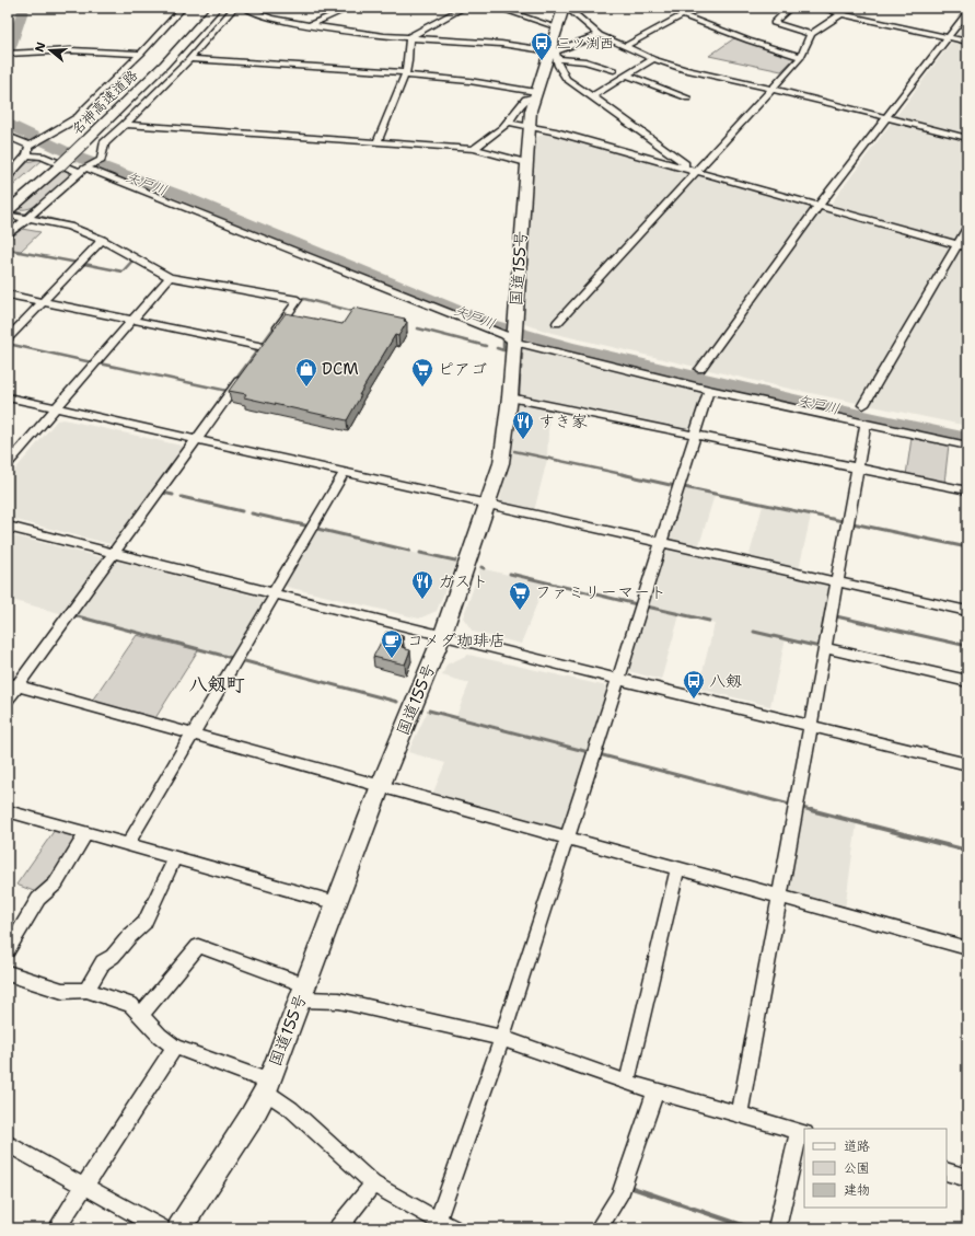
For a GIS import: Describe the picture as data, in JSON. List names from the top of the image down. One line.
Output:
{"streets":{"highway":["名神高速道路","国道155号"]},"districts":["八剱町"],"water":["矢戸川"],"places":{"bus stop":["三ツ渕西","八剱"],"shop":["DCM"],"supermarket":["ピアゴ","ファミリーマート"],"restaurant":["すき家","ガスト"],"cafe":["コメダ珈琲店"]},"legend":["道路","公園","建物"],"north":"left"}
